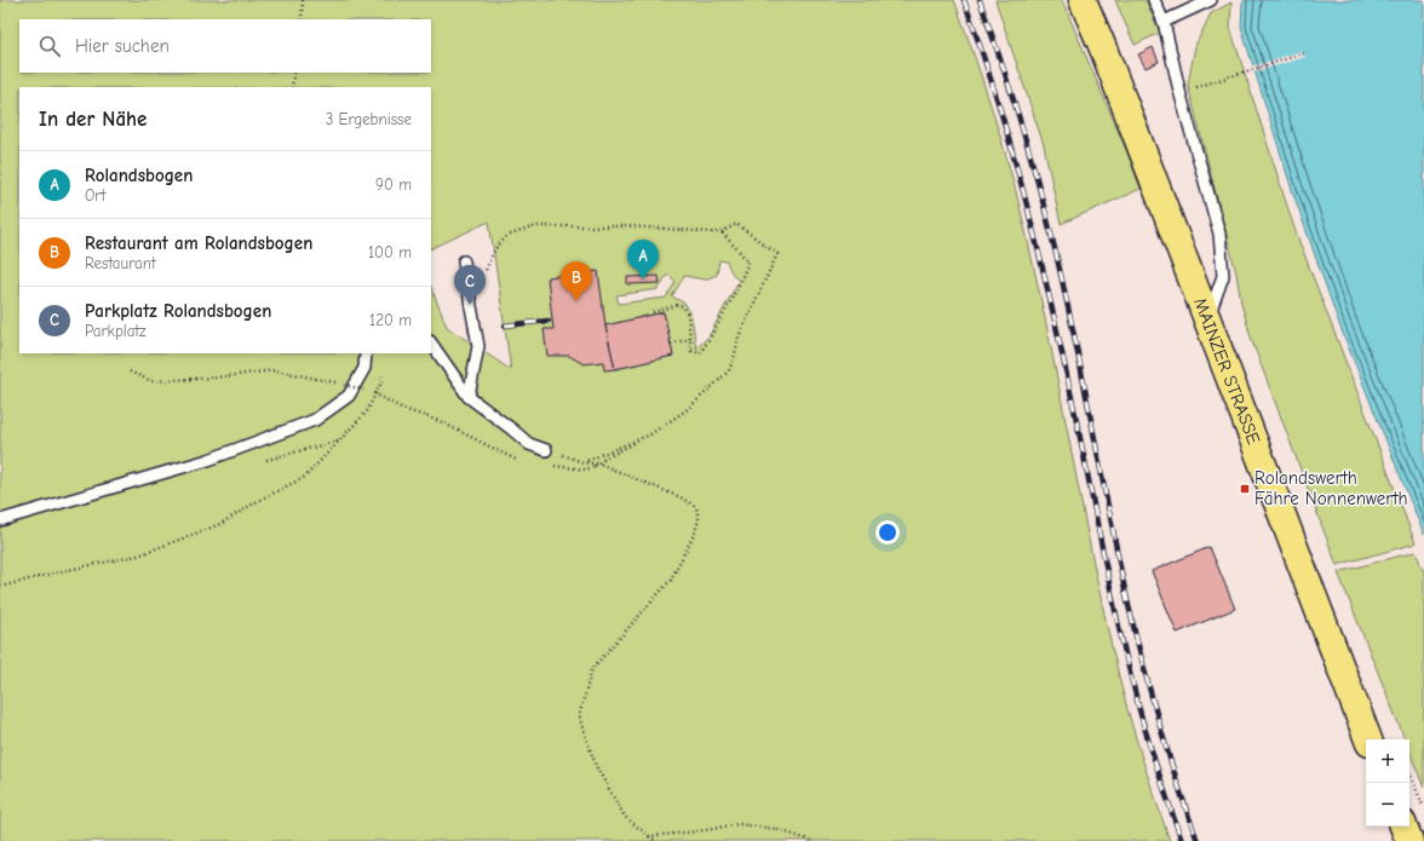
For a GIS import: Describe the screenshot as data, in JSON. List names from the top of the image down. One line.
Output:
{"streets":{"main road":["MAINZER STRASSE"]},"places":{"transit":["Rolandswerth Fähre Nonnenwerth"]},"page":{"search":"Hier suchen","heading":["In der Nähe","3 Ergebnisse"],"list":[{"mark":"A","name":"Rolandsbogen","note":"Ort","value":"90 m"},{"mark":"B","name":"Restaurant am Rolandsbogen","note":"Restaurant","value":"100 m"},{"mark":"C","name":"Parkplatz Rolandsbogen","note":"Parkplatz","value":"120 m"}],"pins":["A","B","C"],"map_buttons":["+","−"]}}
